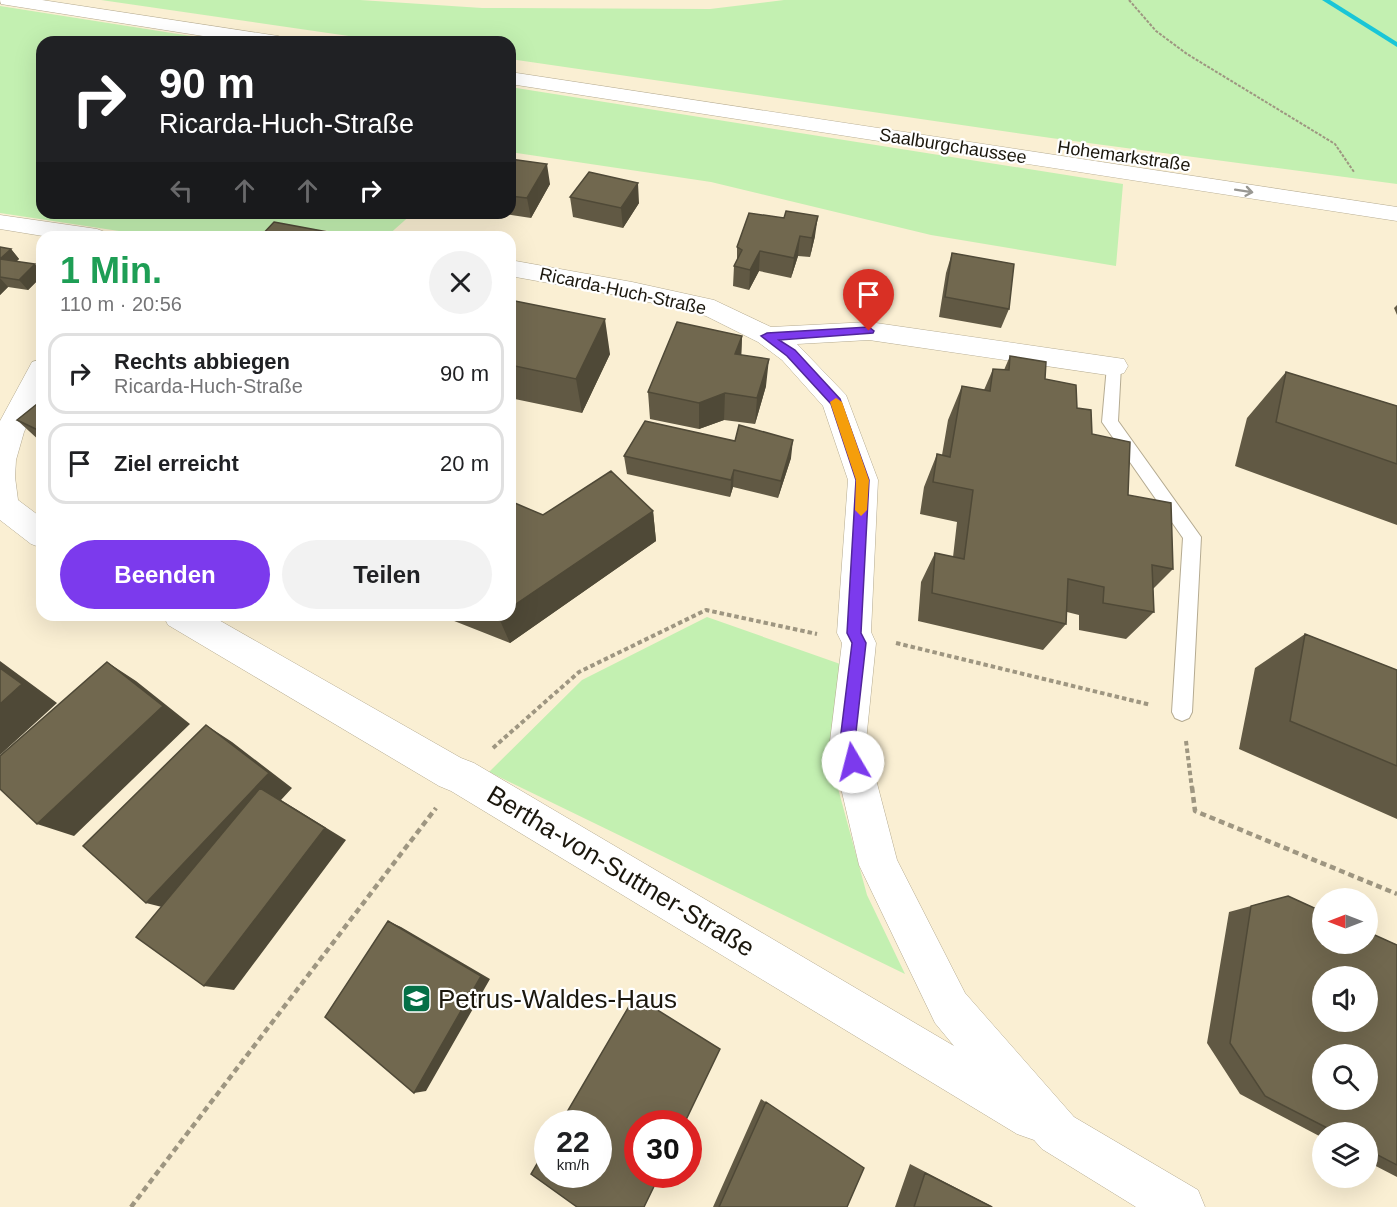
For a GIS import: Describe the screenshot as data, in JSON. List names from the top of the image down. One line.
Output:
{"streets":{"street":["Saalburgchaussee","Hohemarkstraße","Ricarda-Huch-Straße","Bertha-von-Suttner-Straße"]},"crossings":[["Saalburgchaussee","Hohemarkstraße"],["Ricarda-Huch-Straße","Bertha-von-Suttner-Straße"]],"one_way":["Saalburgchaussee"],"places":{"school or university":["Petrus-Waldes-Haus"]},"north":"left","page":{"turn":["90 m","Ricarda-Huch-Straße"],"heading":["1 Min.","110 m · 20:56"],"list":[{"name":"Rechts abbiegen","note":"Ricarda-Huch-Straße","value":"90 m"},{"name":"Ziel erreicht","value":"20 m"}],"buttons":["Beenden","Teilen"],"speed":"22 km/h","limit":"30"}}
